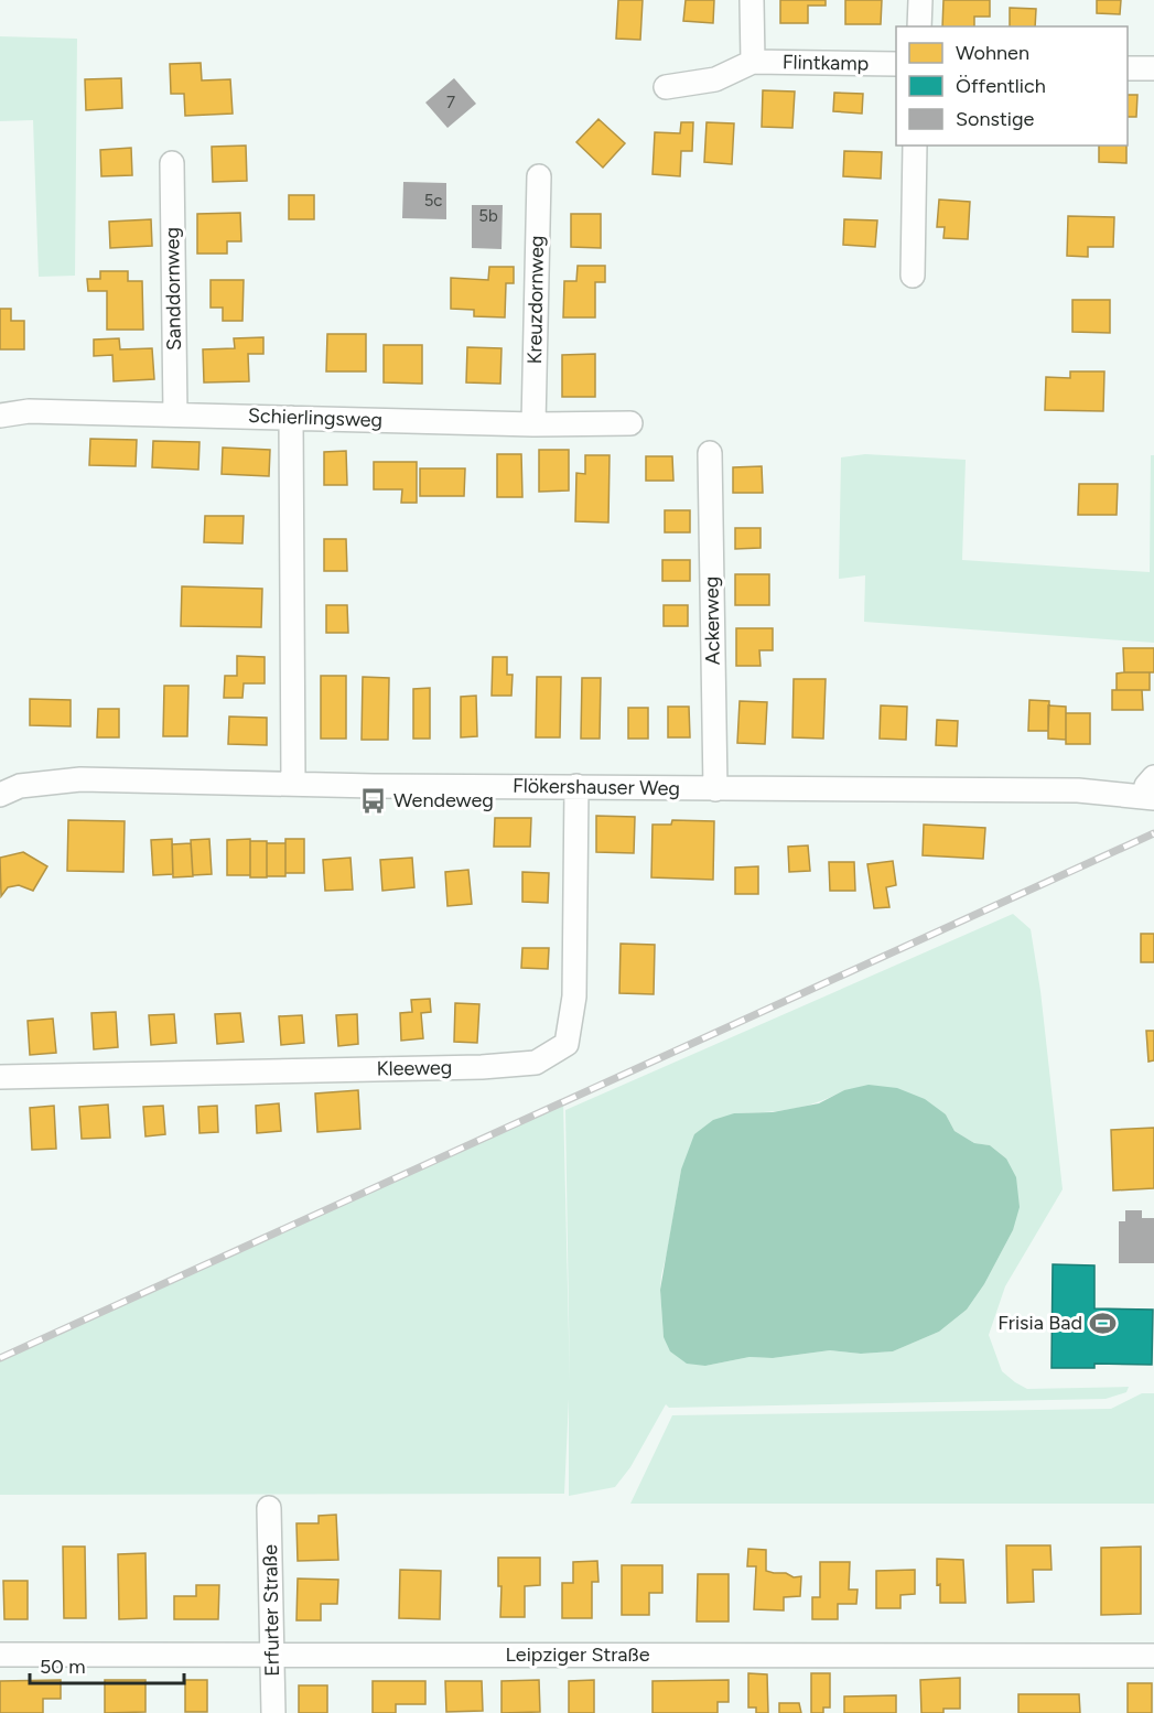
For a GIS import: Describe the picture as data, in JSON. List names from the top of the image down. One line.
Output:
{"streets":{"street":["Flintkamp","Sanddornweg","Kreuzdornweg","Schierlingsweg","Ackerweg","Flökershauser Weg","Kleeweg","Erfurter Straße","Leipziger Straße"]},"crossings":[["Sanddornweg","Schierlingsweg"],["Kreuzdornweg","Schierlingsweg"],["Ackerweg","Flökershauser Weg"],["Flökershauser Weg","Kleeweg"],["Erfurter Straße","Leipziger Straße"]],"places":{"bus stop":["Wendeweg"],"sports":["Frisia Bad"]},"house_numbers":["7","5c","5b"],"legend":["Wohnen","Öffentlich","Sonstige"],"scale_bar":"50 m"}
